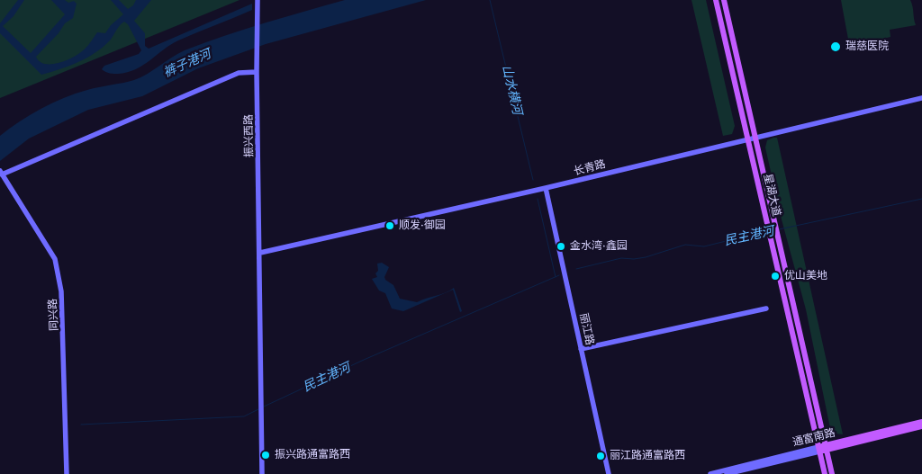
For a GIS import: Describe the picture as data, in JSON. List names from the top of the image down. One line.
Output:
{"streets":{"main road":["星湖大道","通富南路"],"street":["振兴西路","长青路","同兴路","丽江路"]},"crossings":[["振兴西路","长青路"],["长青路","星湖大道"],["长青路","丽江路"],["星湖大道","通富南路"]],"water":["裤子港河","山水横河","民主港河"],"places":["瑞慈医院","顺发·御园","金水湾·鑫园","优山美地","振兴路通富路西","丽江路通富路西"]}
